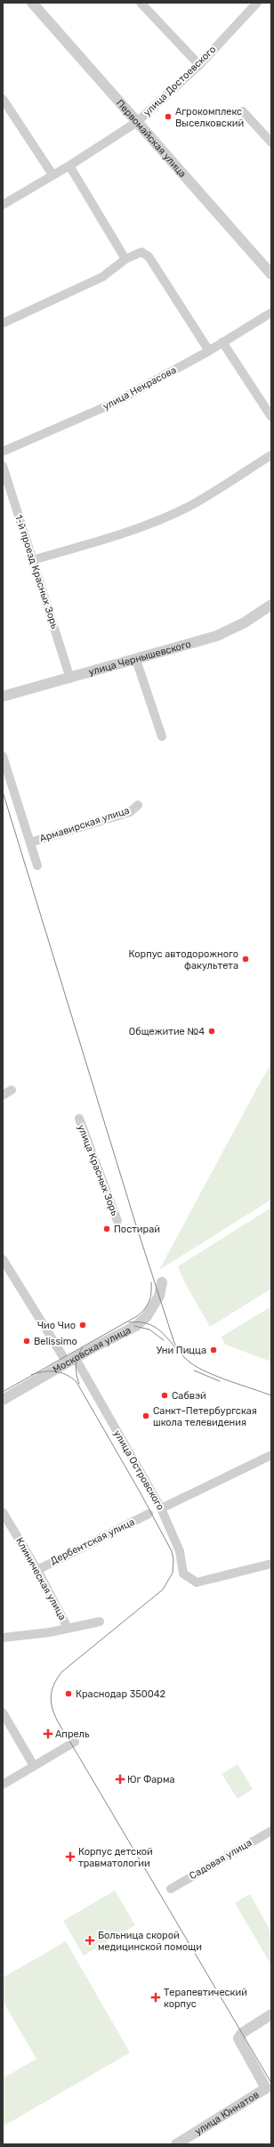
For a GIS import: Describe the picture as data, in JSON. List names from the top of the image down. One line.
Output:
{"streets":{"street":["улица Достоевского","Первомайская улица","улица Некрасова","1-й проезд Красных Зорь","улица Чернышевского","Армавирская улица","улица Красных Зорь","Московская улица","улица Островского","Дербентская улица","Клиническая улица","Садовая улица","улица Юннатов"]},"crossings":[["улица Достоевского","Первомайская улица"],["1-й проезд Красных Зорь","улица Чернышевского"],["Московская улица","улица Островского"],["Дербентская улица","Клиническая улица"]],"places":{"other":["Агрокомплекс Выселковский","Корпус автодорожного факультета","Общежитие №4","Постирай","Чио Чио","Belissimo","Уни Пицца","Сабвэй","Санкт-Петербургская школа телевидения","Краснодар 350042"],"health":["Апрель","Юг Фарма","Корпус детской травматологии","Больница скорой медицинской помощи","Терапевтический корпус"]}}
